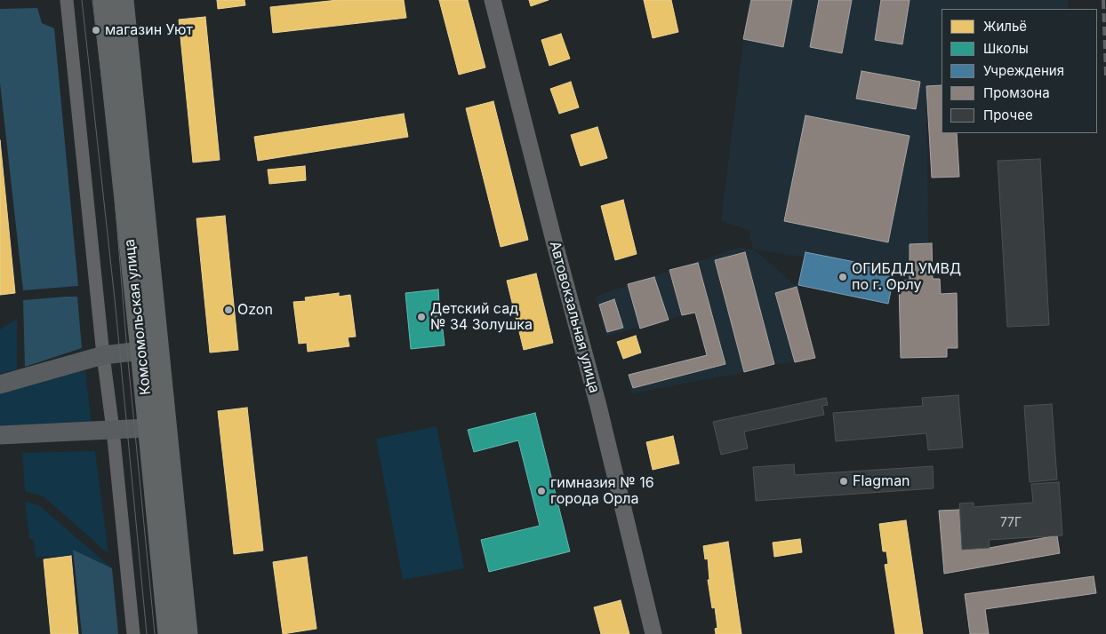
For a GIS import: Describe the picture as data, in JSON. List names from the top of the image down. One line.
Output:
{"streets":{"main road":["Комсомольская улица"],"street":["Автовокзальная улица"]},"places":["магазин Уют","ОГИБДД УМВД по г. Орлу","Ozon","Детский сад № 34 Золушка","Flagman","гимназия № 16 города Орла"],"house_numbers":["77Г"],"legend":["Жильё","Школы","Учреждения","Промзона","Прочее"]}
